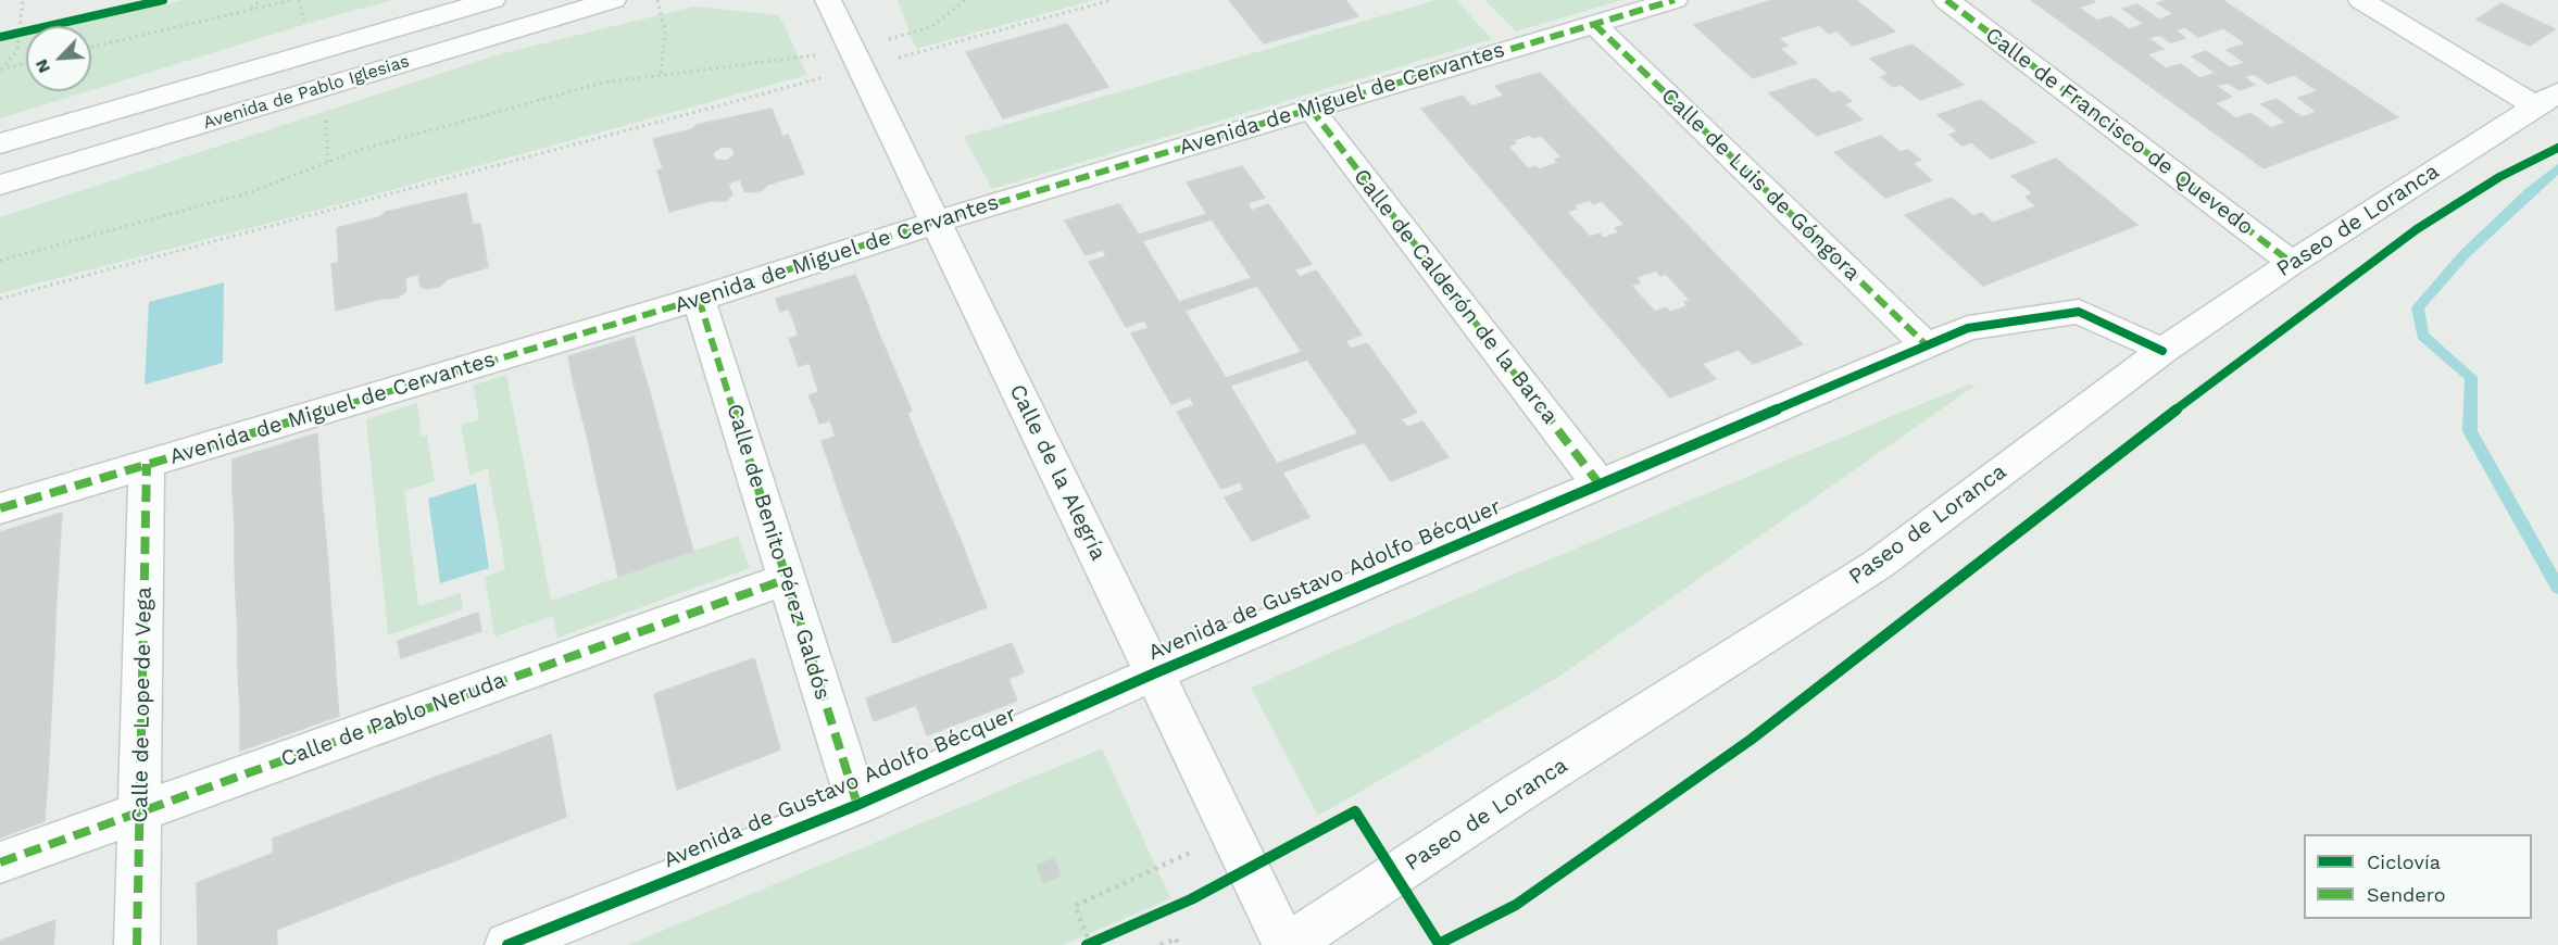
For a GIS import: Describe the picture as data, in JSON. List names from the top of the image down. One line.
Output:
{"streets":{"street":["Avenida de Pablo Iglesias","Avenida de Miguel de Cervantes","Calle de Francisco de Quevedo","Calle de Luis de Góngora","Paseo de Loranca","Calle de Calderón de la Barca","Calle de la Alegría","Calle de Benito Pérez Galdós","Avenida de Gustavo Adolfo Bécquer","Calle de Lope de Vega","Calle de Pablo Neruda"]},"crossings":[["Avenida de Miguel de Cervantes","Calle de Luis de Góngora"],["Avenida de Miguel de Cervantes","Calle de Calderón de la Barca"],["Avenida de Miguel de Cervantes","Calle de la Alegría"],["Avenida de Miguel de Cervantes","Calle de Benito Pérez Galdós"],["Avenida de Miguel de Cervantes","Calle de Lope de Vega"],["Calle de Francisco de Quevedo","Paseo de Loranca"],["Calle de Luis de Góngora","Avenida de Gustavo Adolfo Bécquer"],["Paseo de Loranca","Calle de la Alegría"],["Paseo de Loranca","Avenida de Gustavo Adolfo Bécquer"],["Calle de Calderón de la Barca","Avenida de Gustavo Adolfo Bécquer"],["Calle de la Alegría","Avenida de Gustavo Adolfo Bécquer"],["Calle de Benito Pérez Galdós","Avenida de Gustavo Adolfo Bécquer"],["Calle de Benito Pérez Galdós","Calle de Pablo Neruda"],["Calle de Lope de Vega","Calle de Pablo Neruda"]],"legend":["Ciclovía","Sendero"],"north":"bottom left"}
